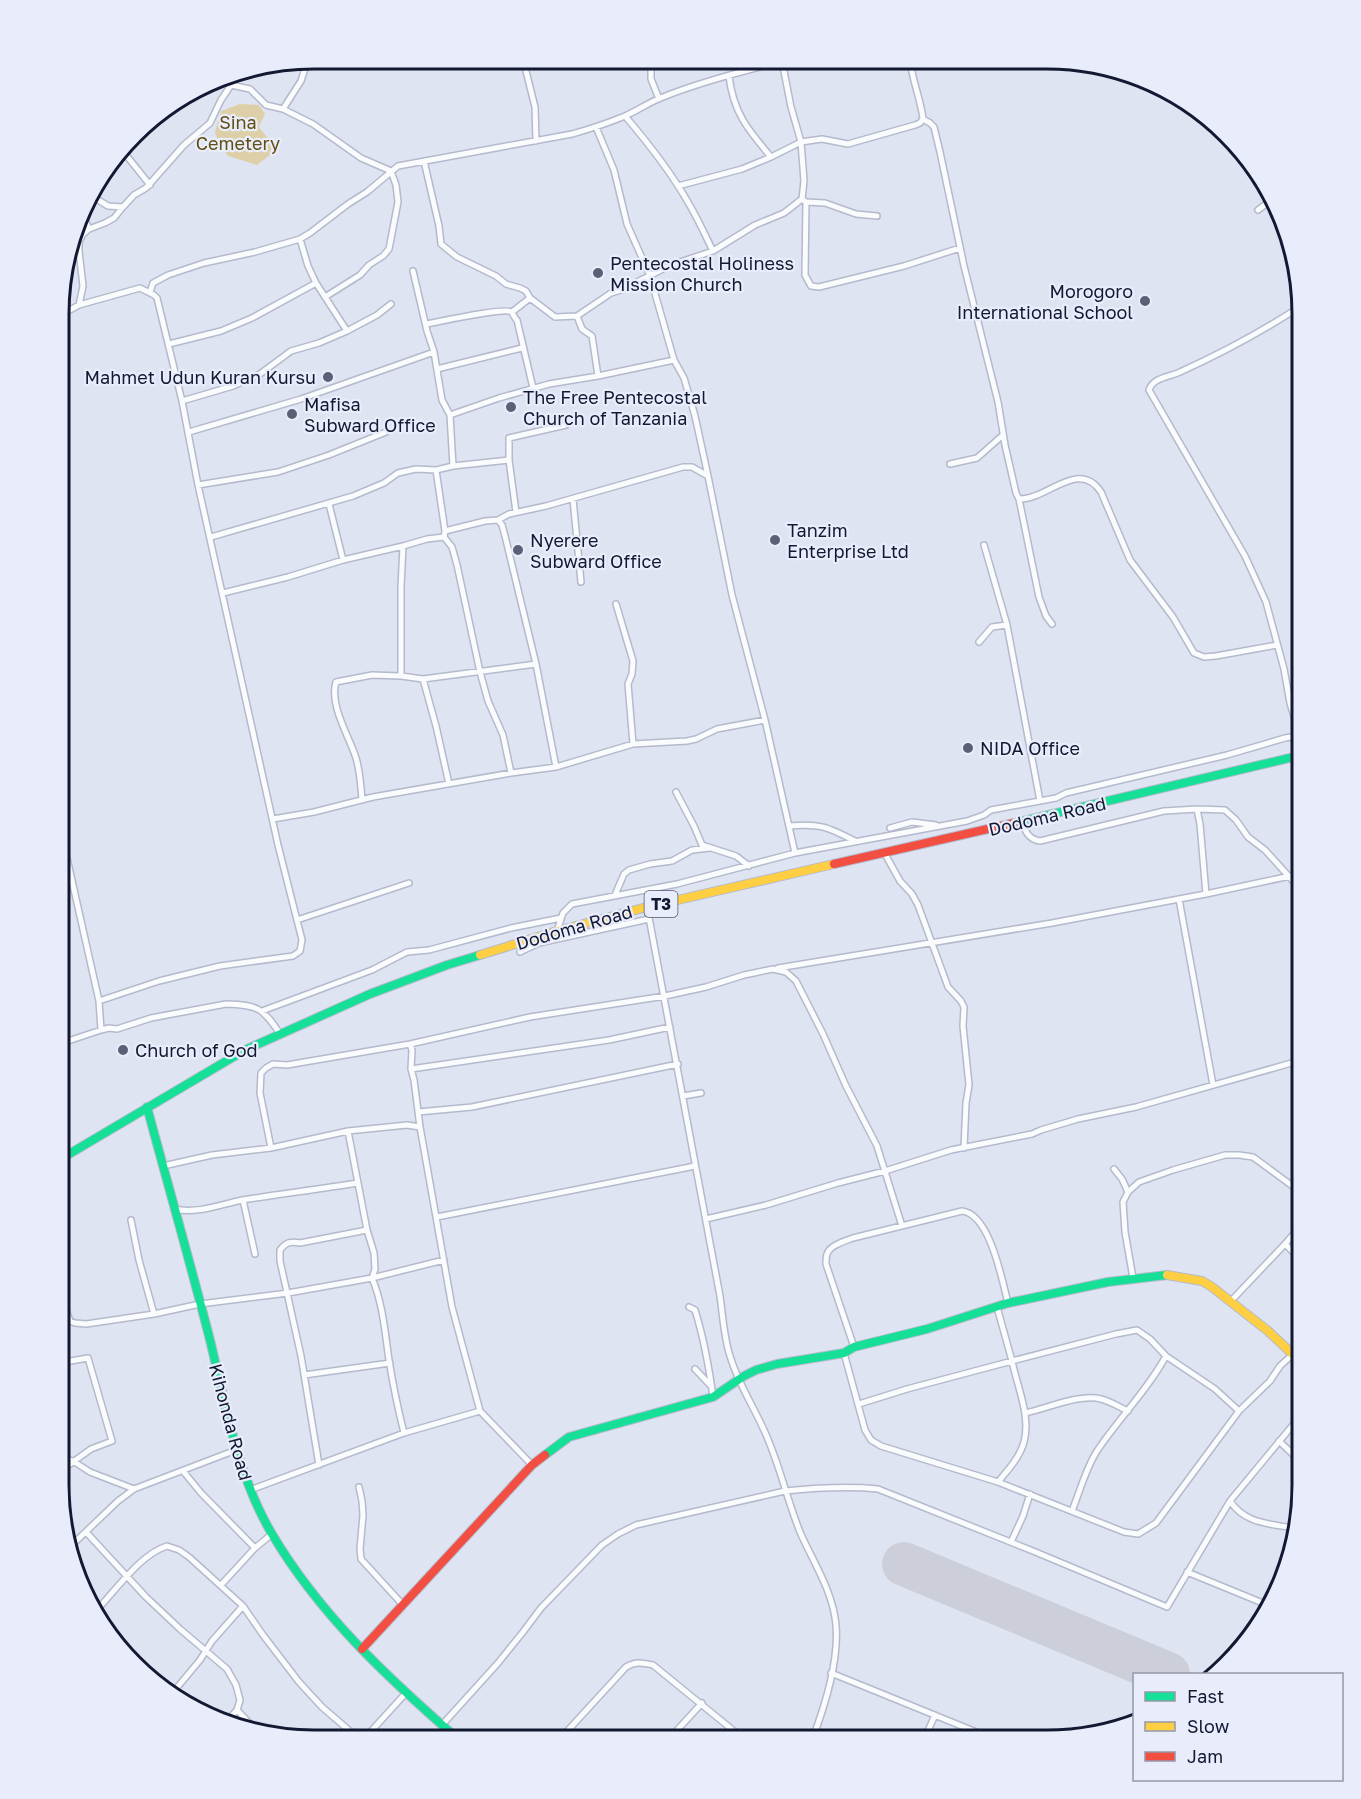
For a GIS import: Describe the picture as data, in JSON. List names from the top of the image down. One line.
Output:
{"streets":{"main road":["Dodoma Road","T3","Kihonda Road"]},"crossings":[["Dodoma Road","Kihonda Road"]],"parks":["Sina Cemetery"],"places":["Pentecostal Holiness Mission Church","Morogoro International School","Mahmet Udun Kuran Kursu","The Free Pentecostal Church of Tanzania","Mafisa Subward Office","Tanzim Enterprise Ltd","Nyerere Subward Office","NIDA Office","Church of God"],"legend":["Fast","Slow","Jam"]}
